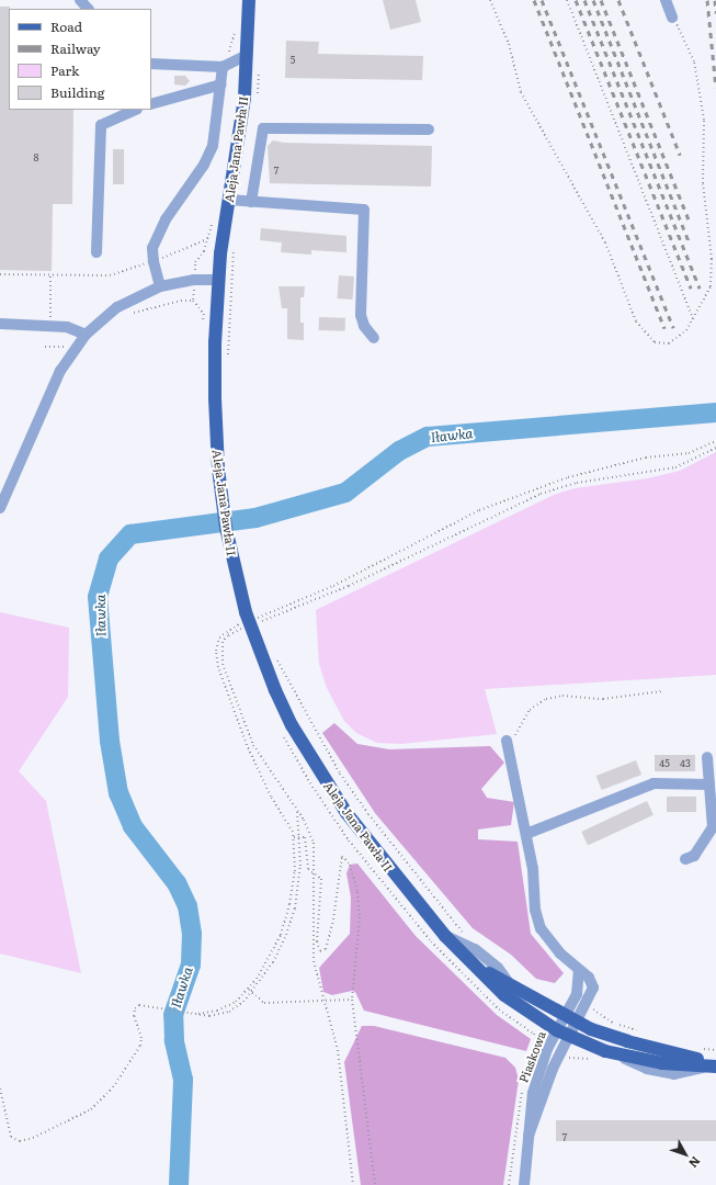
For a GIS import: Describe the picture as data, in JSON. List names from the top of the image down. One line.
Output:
{"streets":{"main road":["Aleja Jana Pawła II"],"street":["Piaskowa"]},"crossings":[["Aleja Jana Pawła II","Piaskowa"]],"water":["Iławka"],"house_numbers":["5","8","7","45","43","7"],"legend":["Road","Railway","Park","Building"],"north":"bottom right"}
